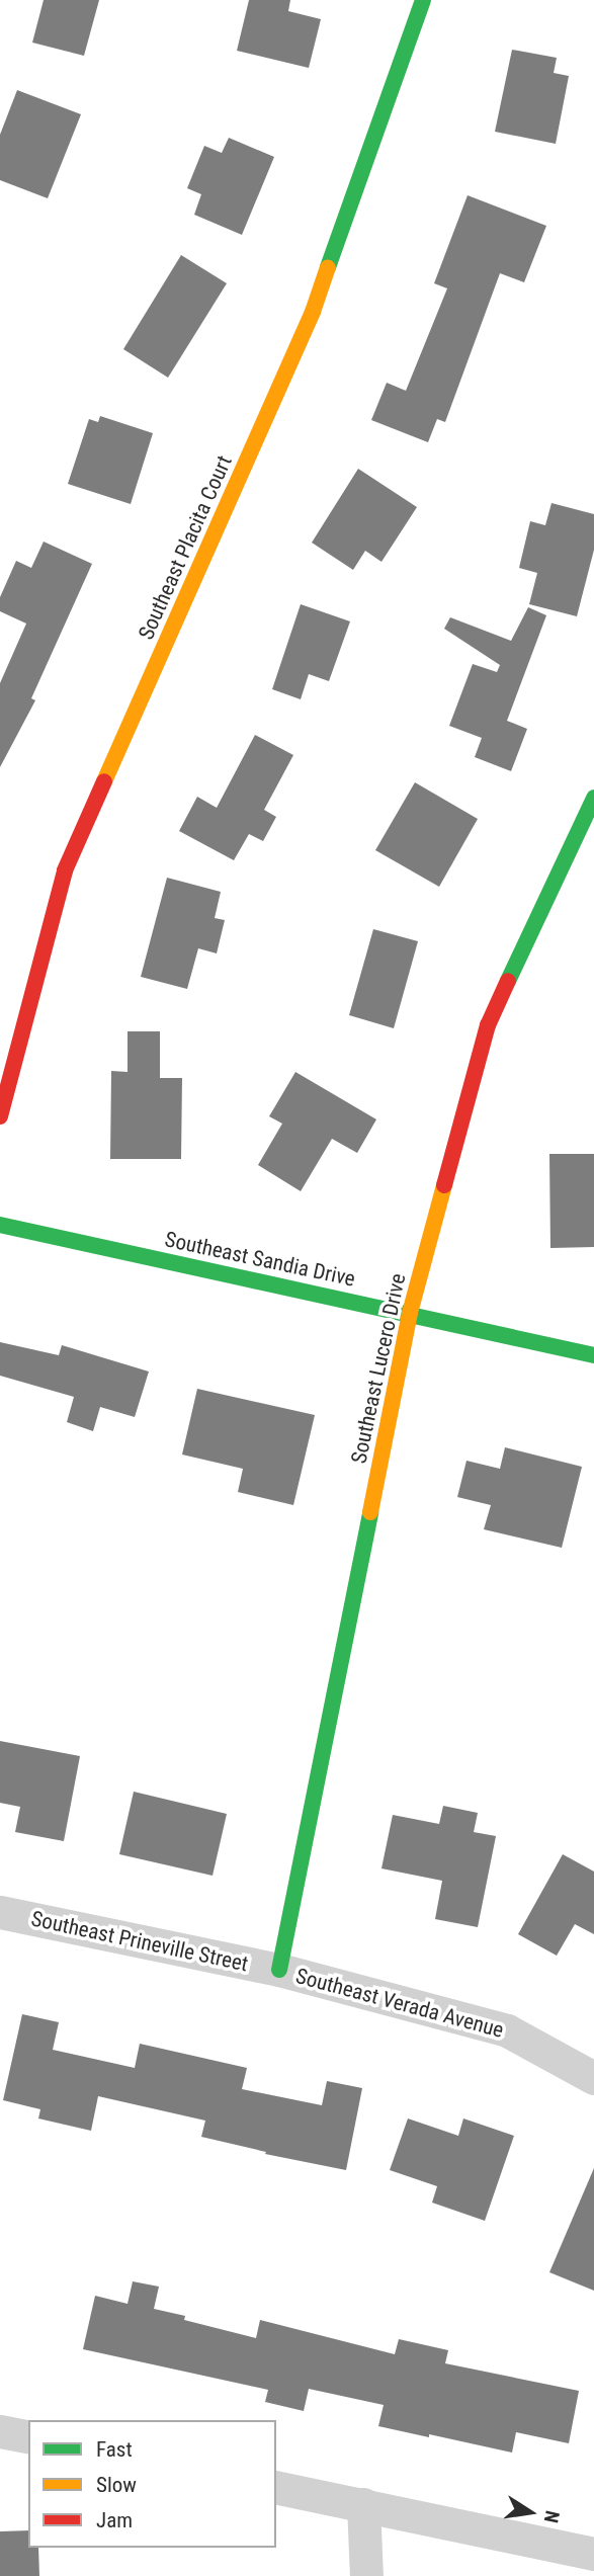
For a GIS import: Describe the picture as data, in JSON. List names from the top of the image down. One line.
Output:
{"streets":{"street":["Southeast Placita Court","Southeast Sandia Drive","Southeast Lucero Drive","Southeast Prineville Street","Southeast Verada Avenue"]},"crossings":[["Southeast Sandia Drive","Southeast Lucero Drive"],["Southeast Lucero Drive","Southeast Prineville Street"],["Southeast Lucero Drive","Southeast Verada Avenue"],["Southeast Prineville Street","Southeast Verada Avenue"]],"legend":["Fast","Slow","Jam"],"north":"right"}
